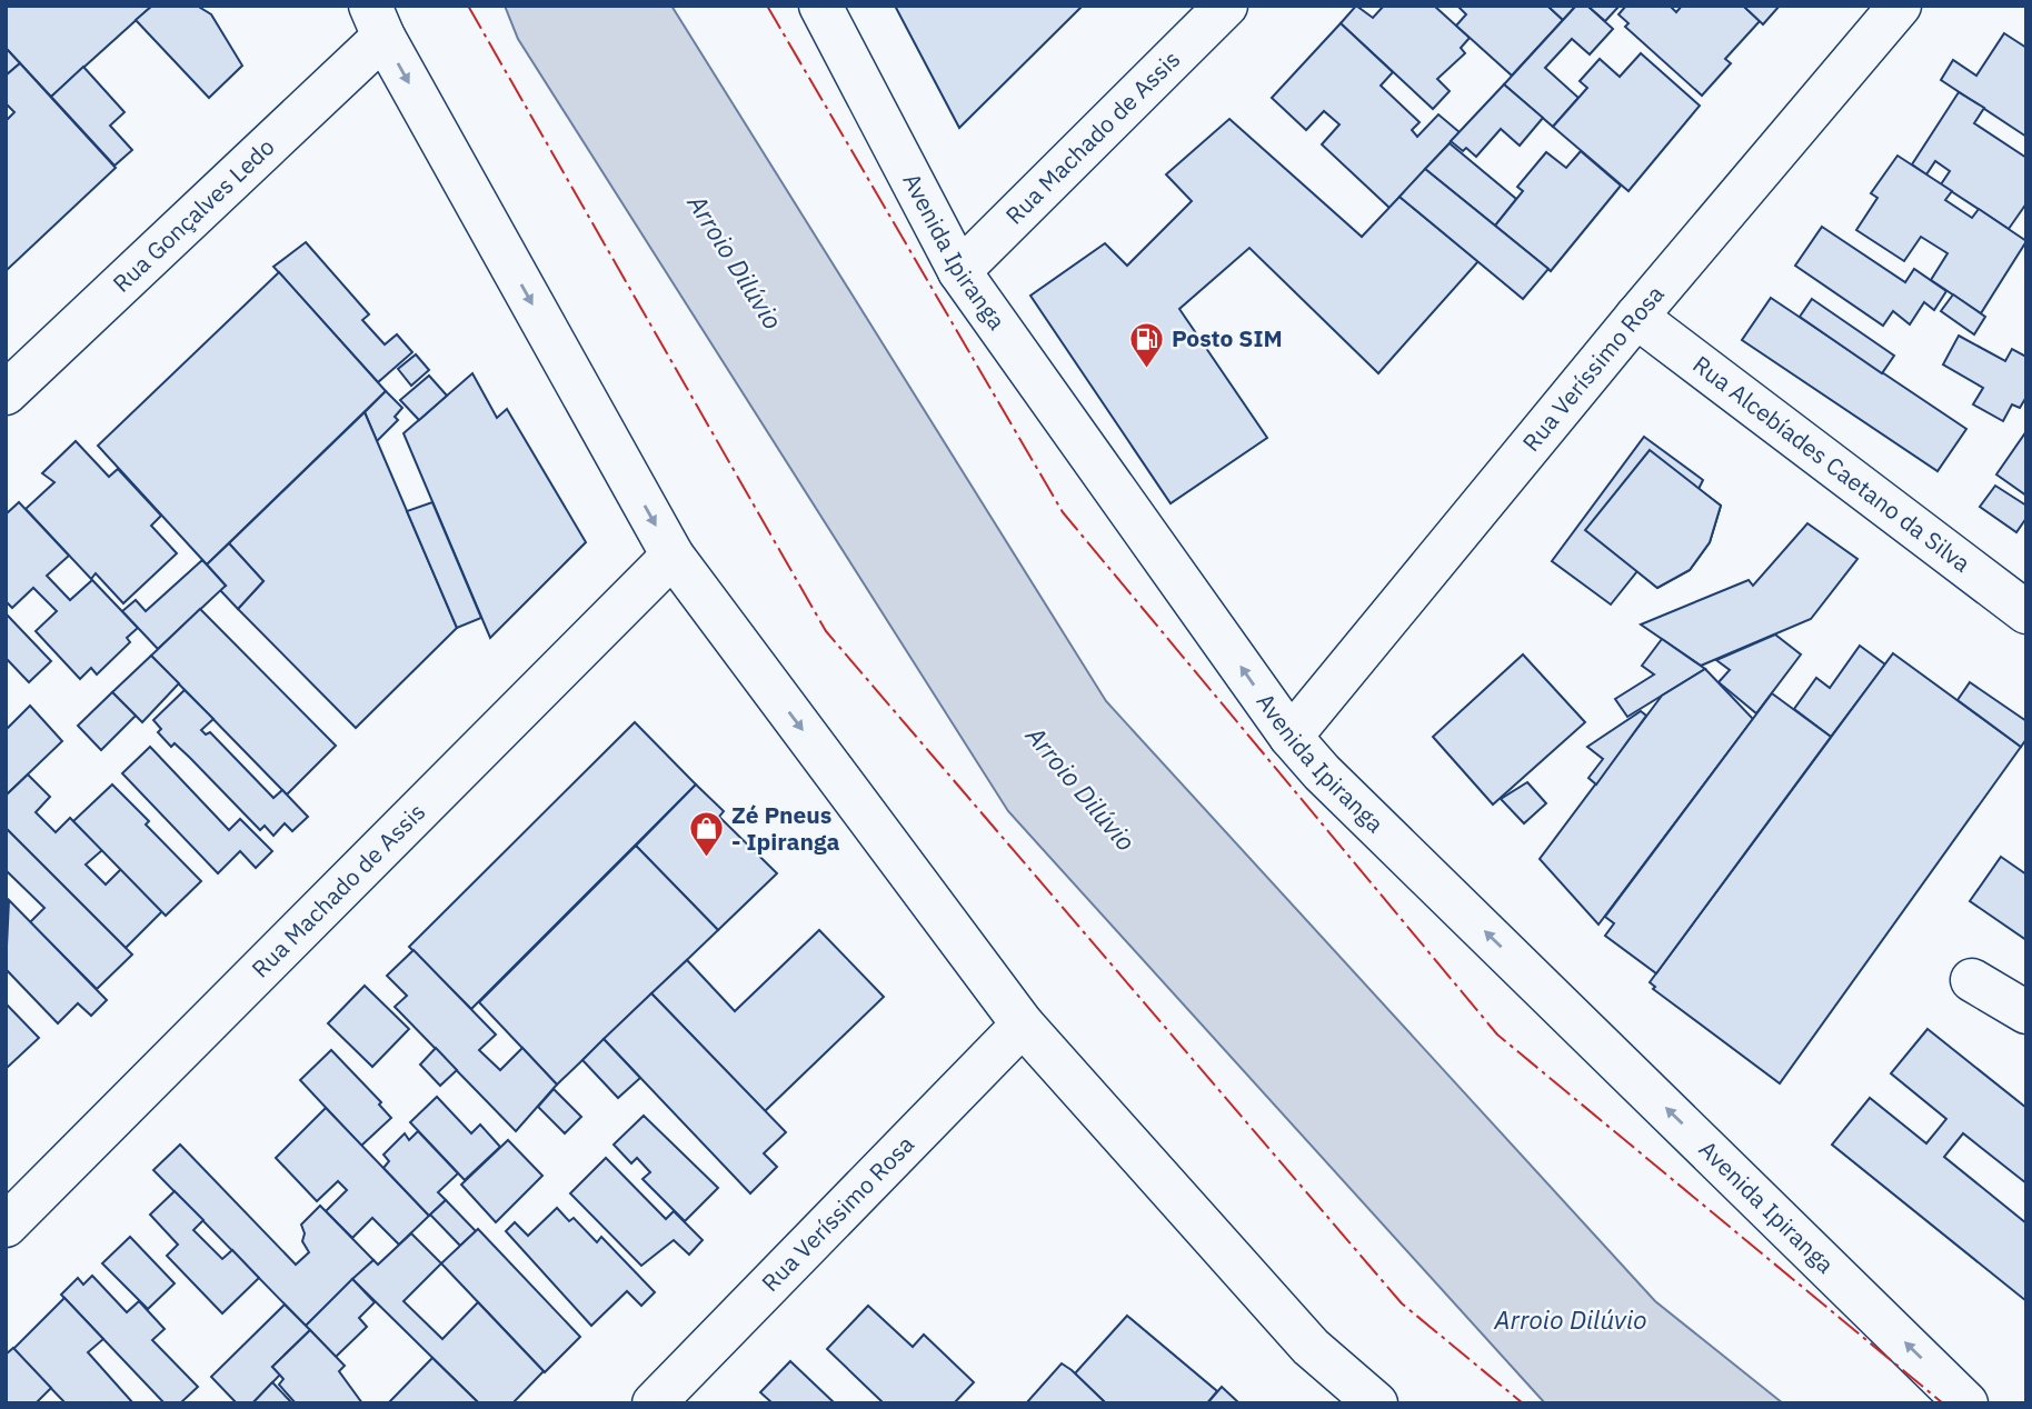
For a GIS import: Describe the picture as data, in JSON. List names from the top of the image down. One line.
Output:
{"streets":{"street":["Rua Machado de Assis","Rua Gonçalves Ledo","Avenida Ipiranga","Rua Veríssimo Rosa","Rua Alcebíades Caetano da Silva"]},"crossings":[["Rua Machado de Assis","Avenida Ipiranga"],["Avenida Ipiranga","Rua Veríssimo Rosa"],["Rua Veríssimo Rosa","Rua Alcebíades Caetano da Silva"]],"one_way":["Avenida Ipiranga"],"water":["Arroio Dilúvio"],"places":{"fuel station":["Posto SIM"],"shop":["Zé Pneus - Ipiranga"]}}
